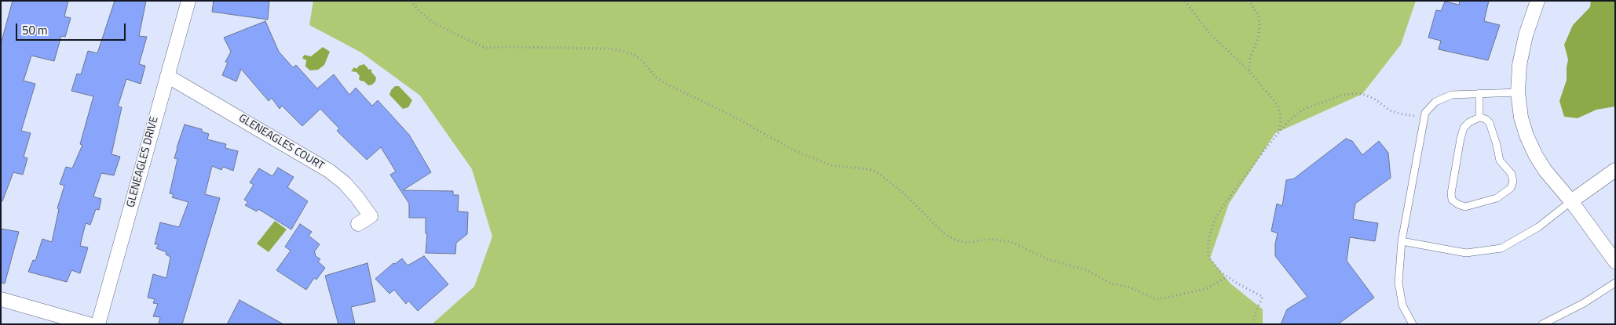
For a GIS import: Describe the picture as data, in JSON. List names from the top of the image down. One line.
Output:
{"streets":{"street":["GLENEAGLES COURT","GLENEAGLES DRIVE"]},"crossings":[["GLENEAGLES COURT","GLENEAGLES DRIVE"]],"scale_bar":"50 m"}
